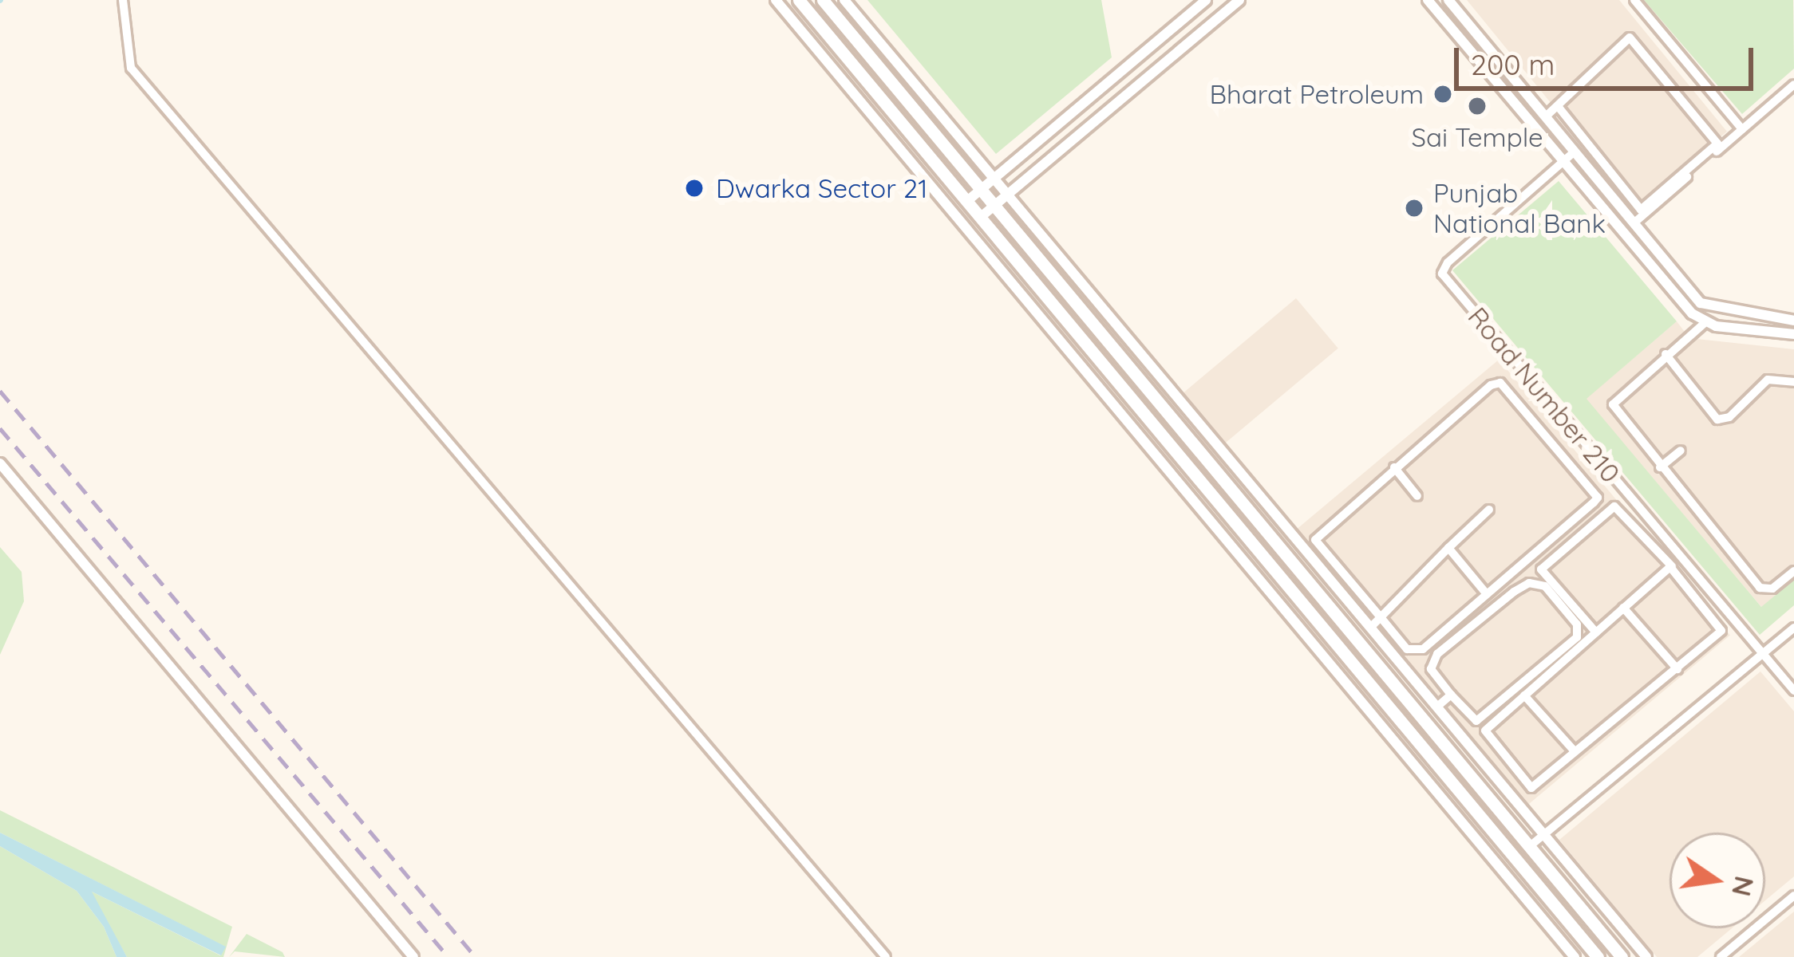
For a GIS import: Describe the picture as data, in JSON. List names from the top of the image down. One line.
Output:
{"streets":{"street":["Road Number 210"]},"places":["Bharat Petroleum","Sai Temple","Dwarka Sector 21","Punjab National Bank"],"scale_bar":"200 m","north":"right"}
